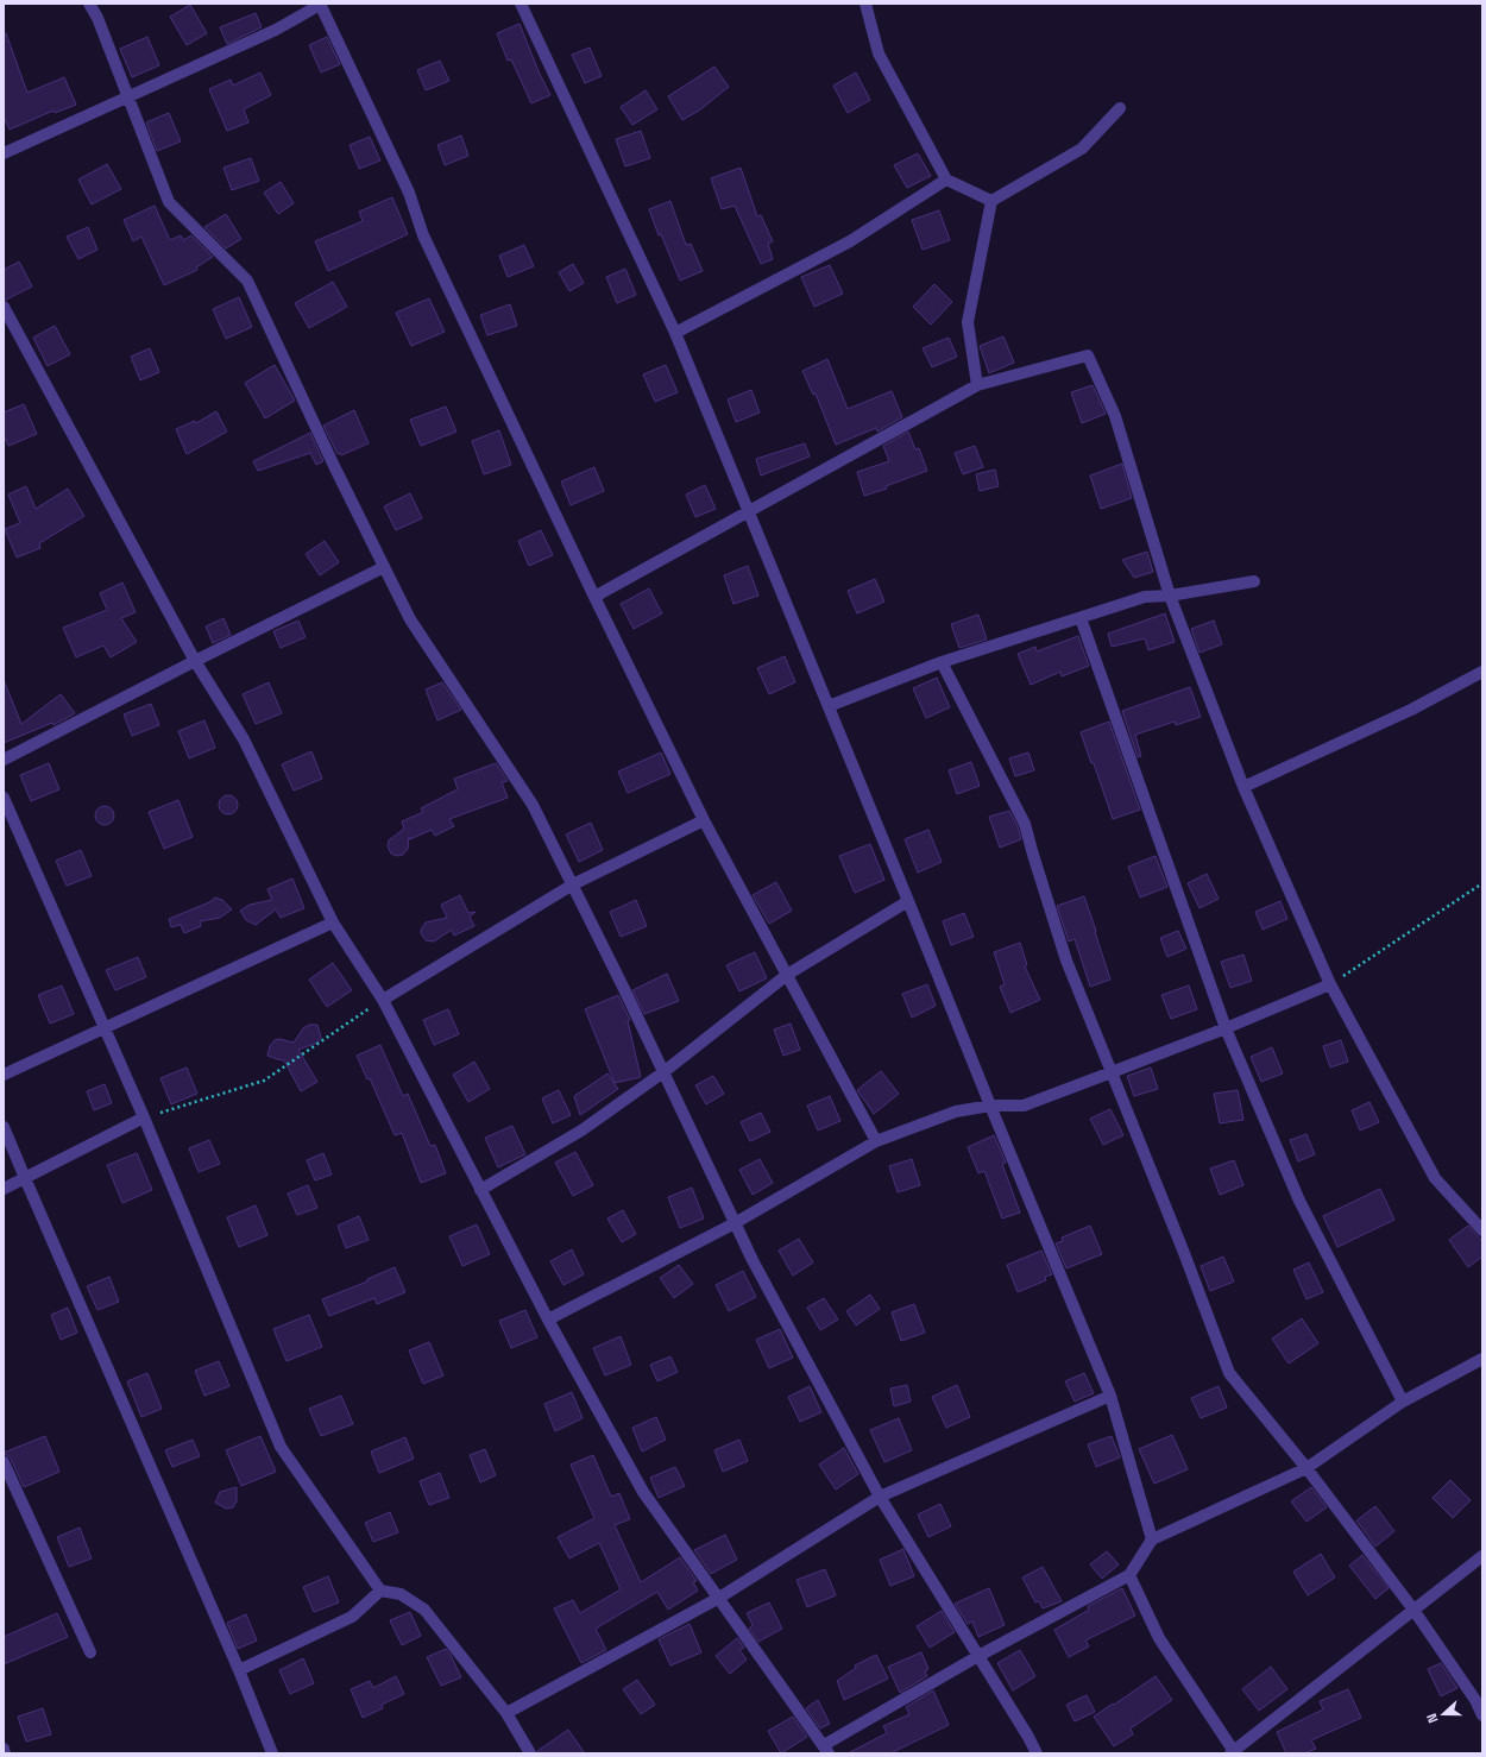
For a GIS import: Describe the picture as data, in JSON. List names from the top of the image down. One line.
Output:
{"north":"left"}
